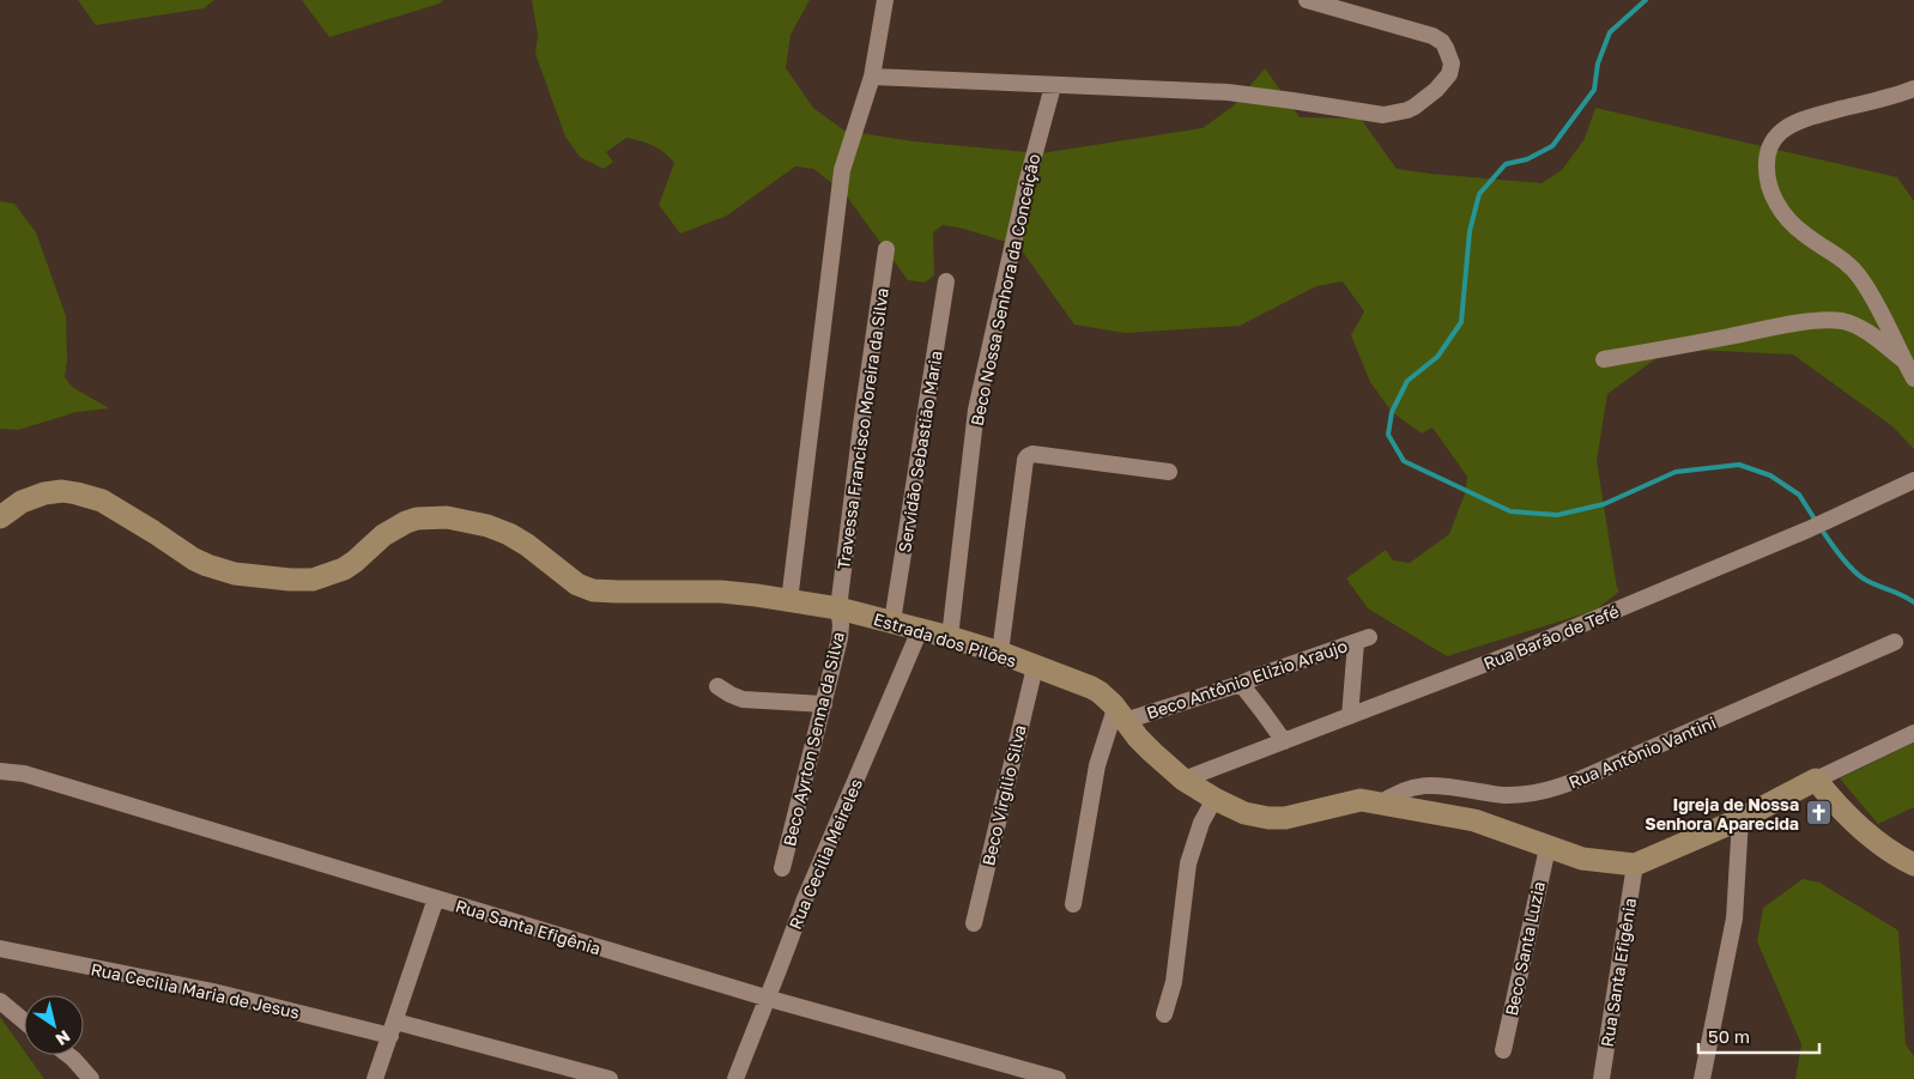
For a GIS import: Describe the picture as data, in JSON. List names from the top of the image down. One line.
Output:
{"streets":{"street":["Beco Nossa Senhora da Conceição","Travessa Francisco Moreira da Silva","Servidão Sebastião Maria","Rua Barão de Tefé","Estrada dos Pilões","Beco Antônio Elizio Araujo","Beco Ayrton Senna da Silva","Rua Antônio Vantini","Beco Virgilio Silva","Rua Cecilia Meireles","Rua Santa Efigênia","Beco Santa Luzia","Rua Cecilia Maria de Jesus"]},"crossings":[["Beco Nossa Senhora da Conceição","Estrada dos Pilões"],["Travessa Francisco Moreira da Silva","Estrada dos Pilões"],["Travessa Francisco Moreira da Silva","Beco Ayrton Senna da Silva"],["Servidão Sebastião Maria","Estrada dos Pilões"],["Rua Barão de Tefé","Estrada dos Pilões"],["Rua Barão de Tefé","Beco Antônio Elizio Araujo"],["Estrada dos Pilões","Beco Antônio Elizio Araujo"],["Estrada dos Pilões","Beco Ayrton Senna da Silva"],["Estrada dos Pilões","Rua Antônio Vantini"],["Estrada dos Pilões","Beco Virgilio Silva"],["Estrada dos Pilões","Rua Cecilia Meireles"],["Estrada dos Pilões","Rua Santa Efigênia"],["Estrada dos Pilões","Beco Santa Luzia"],["Rua Cecilia Meireles","Rua Santa Efigênia"]],"places":{"church":["Igreja de Nossa Senhora Aparecida"]},"scale_bar":"50 m","north":"bottom right"}
